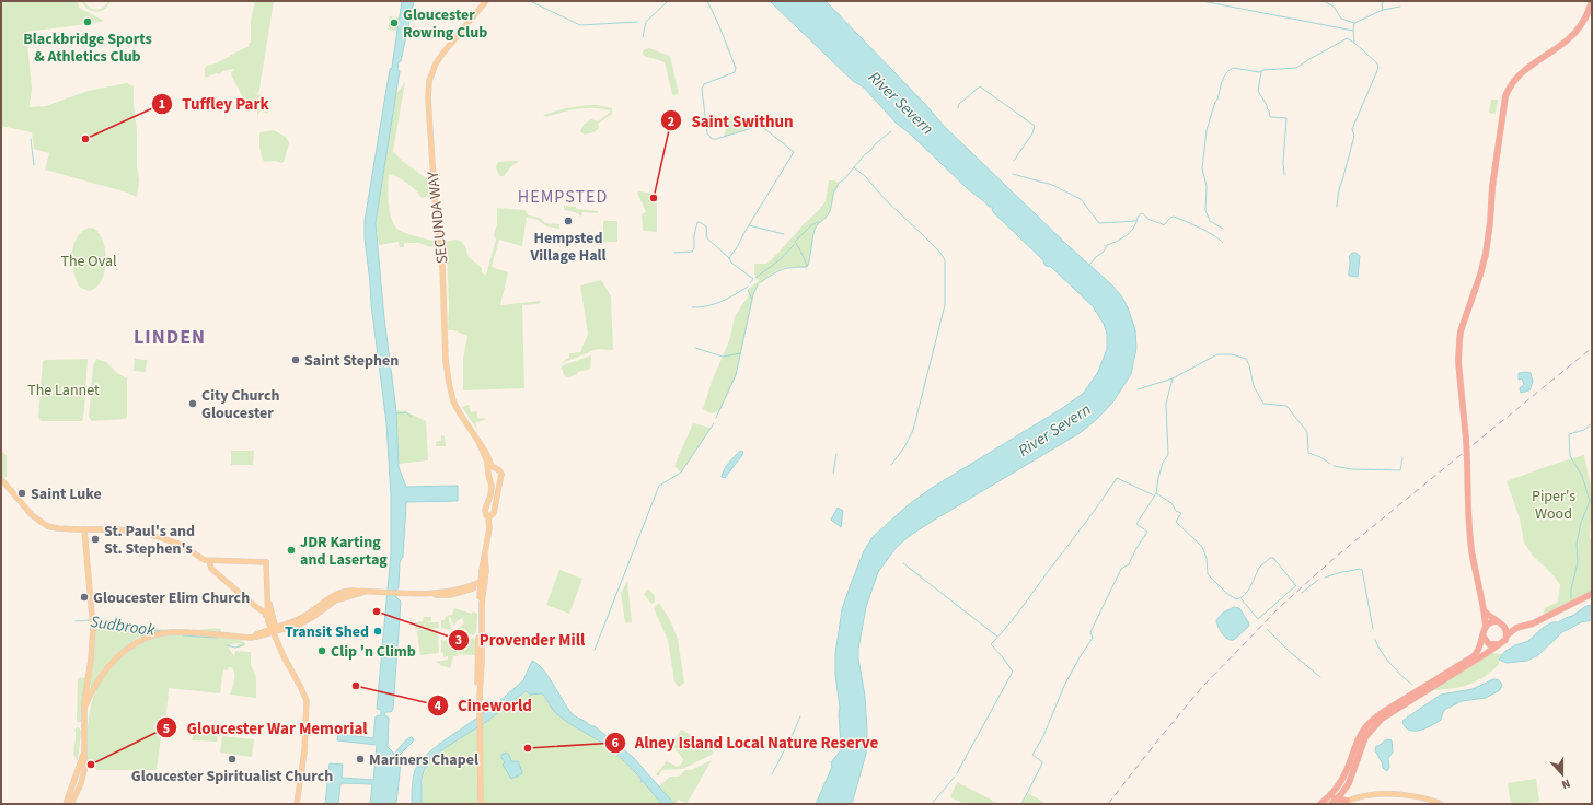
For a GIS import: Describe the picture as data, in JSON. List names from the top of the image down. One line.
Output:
{"streets":{"main road":["SECUNDA WAY"]},"districts":["HEMPSTED","LINDEN"],"water":["River Severn","Sudbrook"],"parks":["The Oval","The Lannet","Piper's Wood"],"places":["Blackbridge Sports & Athletics Club","Gloucester Rowing Club","Tuffley Park","Saint Swithun","Hempsted Village Hall","Saint Stephen","City Church Gloucester","Saint Luke","St. Paul's and St. Stephen's","JDR Karting and Lasertag","Gloucester Elim Church","Provender Mill","Transit Shed","Clip 'n Climb","Cineworld","Alney Island Local Nature Reserve","Gloucester Spiritualist Church","Mariners Chapel","Gloucester War Memorial"],"north":"bottom"}
